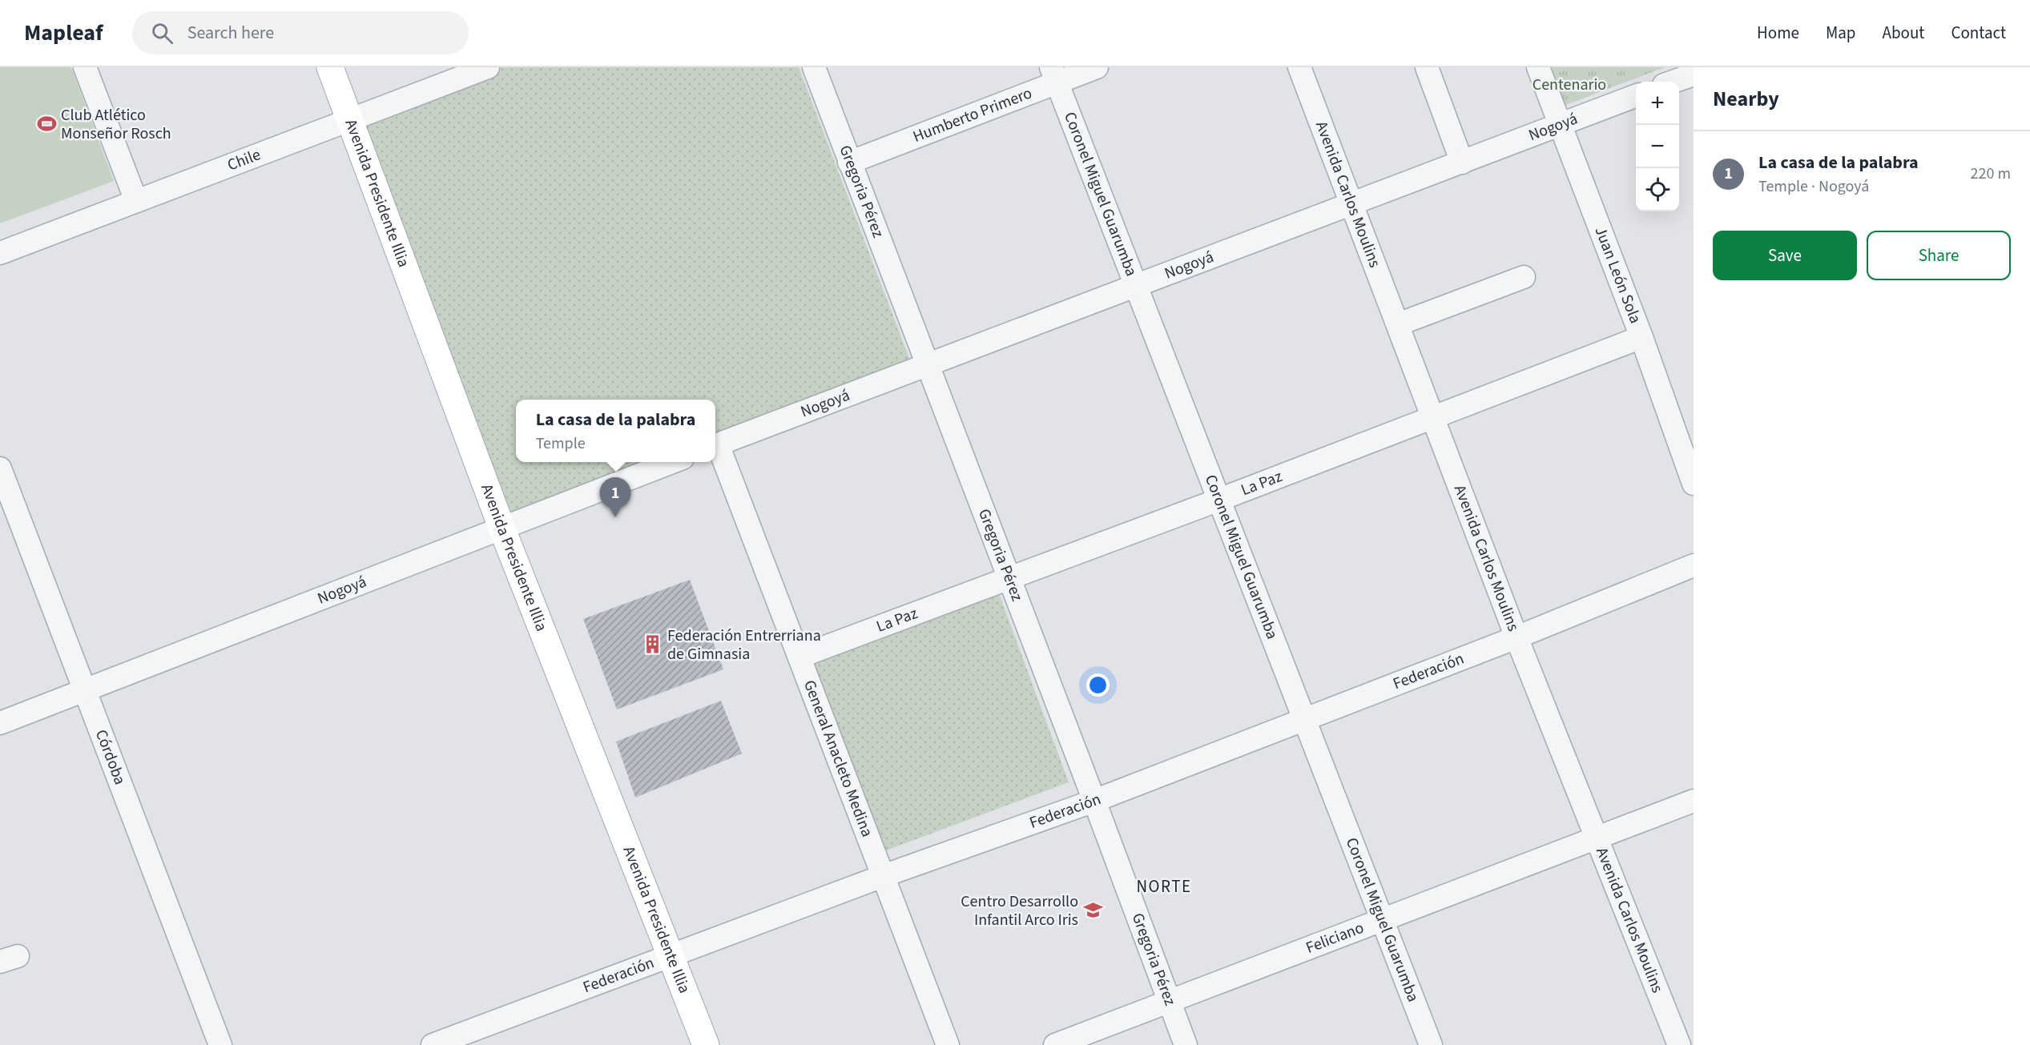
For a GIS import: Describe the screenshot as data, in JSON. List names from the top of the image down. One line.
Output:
{"streets":{"main road":["Avenida Presidente Illia"],"street":["Humberto Primero","Nogoyá","Chile","Gregoria Pérez","Coronel Miguel Guarumba","Avenida Carlos Moulins","Juan León Sola","La Paz","Federación","Córdoba","General Anacleto Medina","Feliciano"]},"crossings":[["Humberto Primero","Gregoria Pérez"],["Humberto Primero","Coronel Miguel Guarumba"],["Nogoyá","Gregoria Pérez"],["Nogoyá","Avenida Presidente Illia"],["Nogoyá","Coronel Miguel Guarumba"],["Nogoyá","Avenida Carlos Moulins"],["Nogoyá","Juan León Sola"],["Nogoyá","Córdoba"],["Chile","Avenida Presidente Illia"],["Gregoria Pérez","La Paz"],["Gregoria Pérez","Federación"],["Gregoria Pérez","Feliciano"],["Avenida Presidente Illia","Federación"],["Coronel Miguel Guarumba","La Paz"],["Coronel Miguel Guarumba","Federación"],["Coronel Miguel Guarumba","Feliciano"],["Avenida Carlos Moulins","La Paz"],["Avenida Carlos Moulins","Federación"],["Avenida Carlos Moulins","Feliciano"],["Juan León Sola","La Paz"],["La Paz","General Anacleto Medina"],["Federación","General Anacleto Medina"]],"districts":["NORTE"],"parks":["Centenario"],"places":{"sports":["Club Atlético Monseñor Rosch"],"building":["Federación Entrerriana de Gimnasia"],"school or university":["Centro Desarrollo Infantil Arco Iris"]},"page":{"header":"Mapleaf","search":"Search here","nav":["Home","Map","About","Contact"],"heading":"Nearby","map_buttons":["+","−"],"list":[{"mark":"1","name":"La casa de la palabra","note":"Temple · Nogoyá","value":"220 m"}],"buttons":["Save","Share"],"popup":["La casa de la palabra","Temple"],"pins":"1"}}
